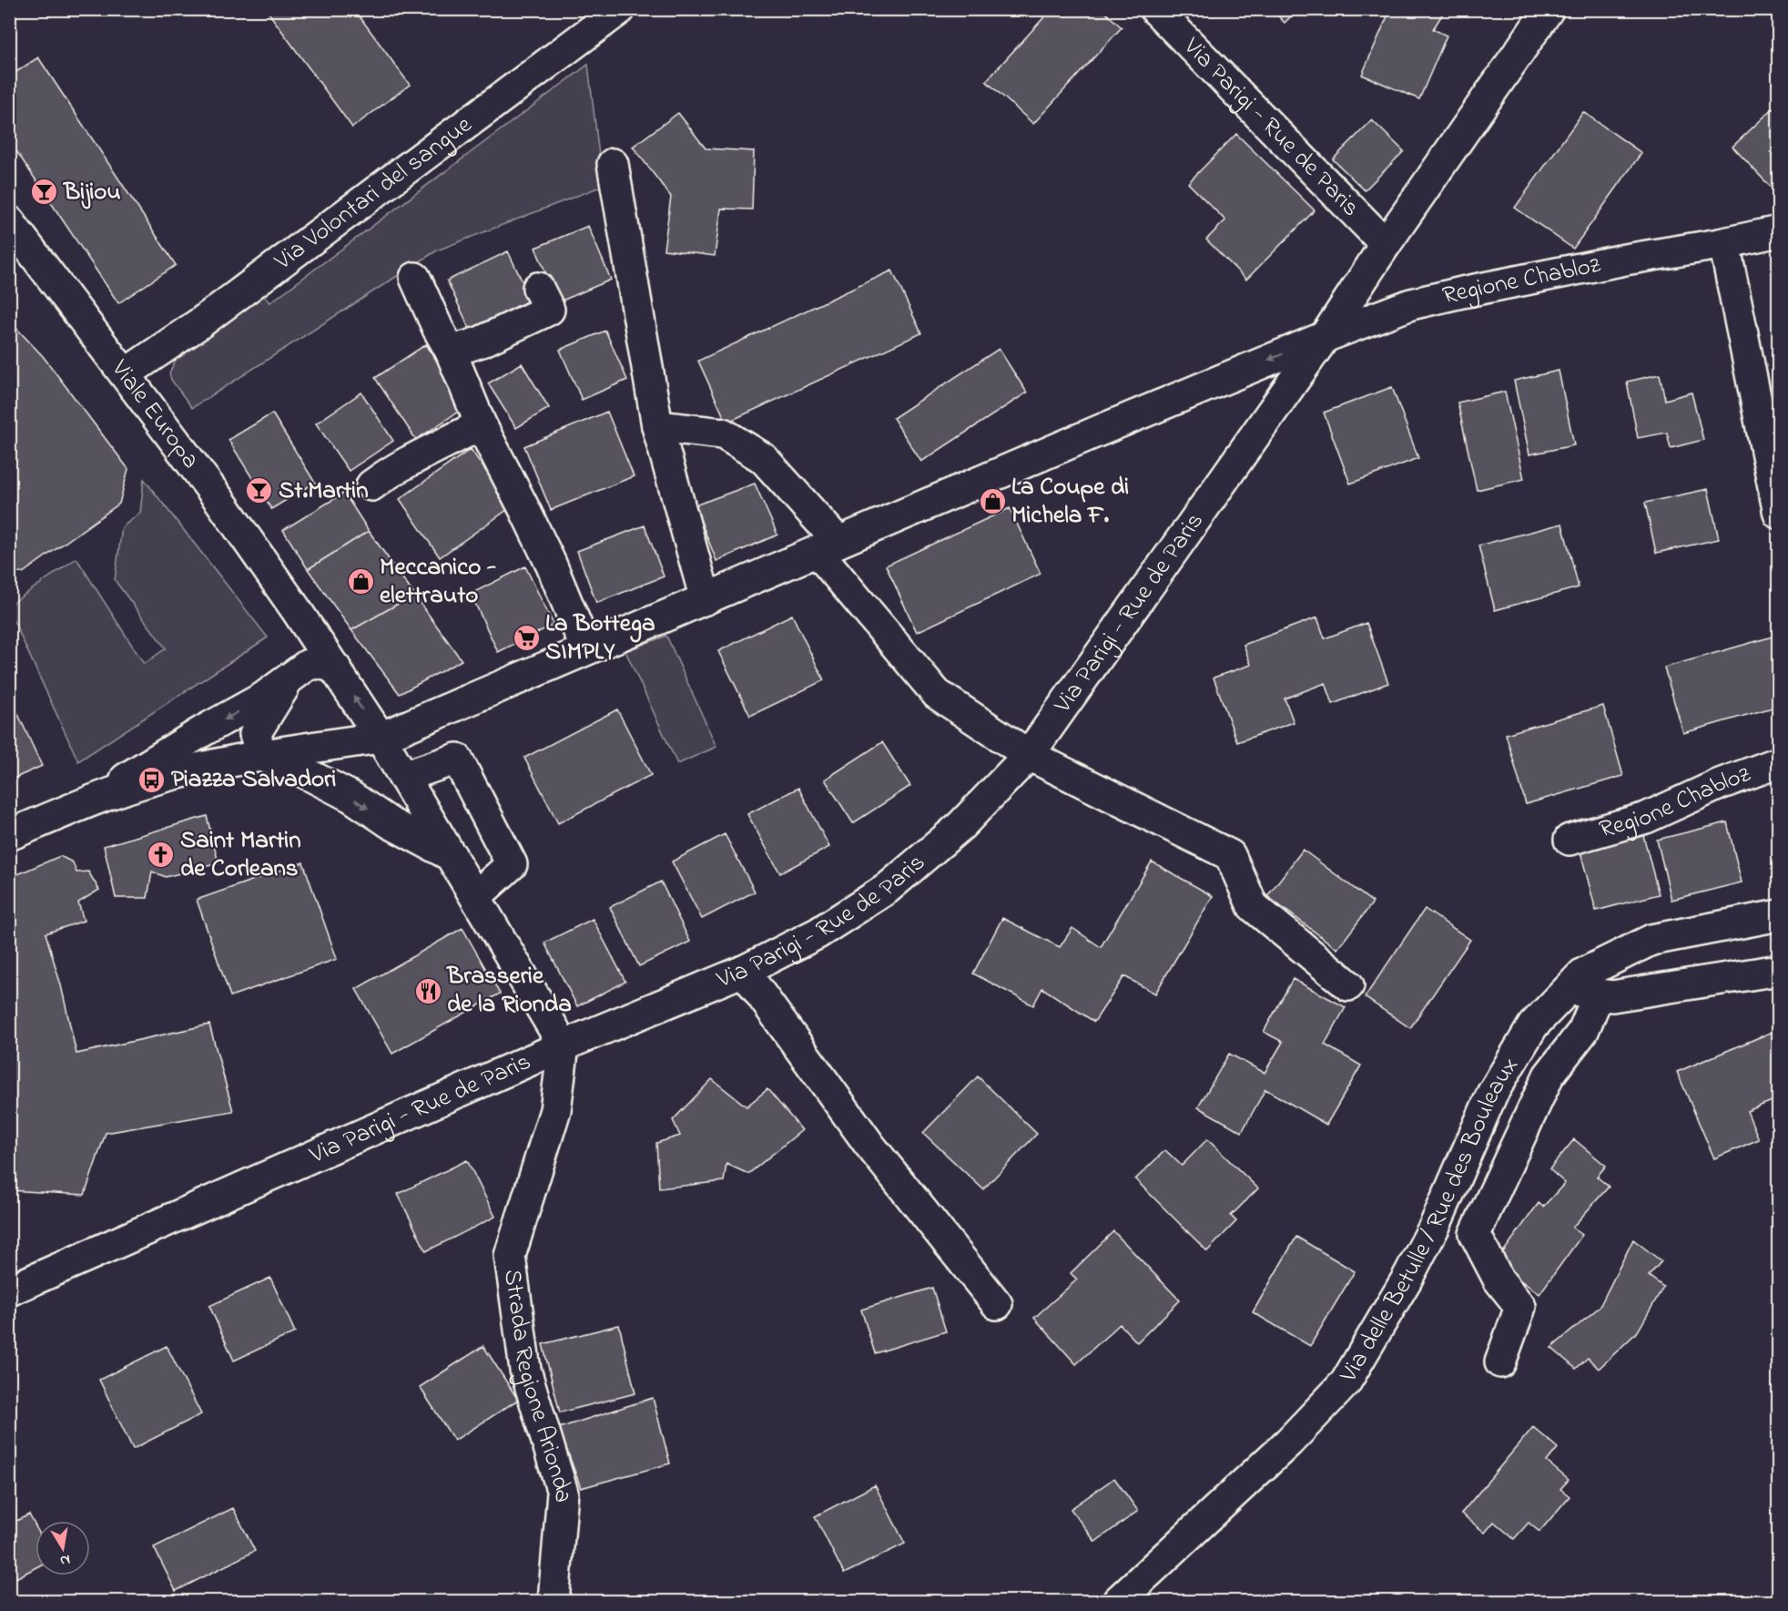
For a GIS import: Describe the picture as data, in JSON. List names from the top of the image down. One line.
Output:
{"streets":{"street":["Via Parigi - Rue de Paris","Via Volontari del sangue","Regione Chabloz","Viale Europa","Via delle Betulle / Rue des Bouleaux","Strada Regione Arionda"]},"crossings":[["Via Parigi - Rue de Paris","Regione Chabloz"],["Via Parigi - Rue de Paris","Strada Regione Arionda"],["Via Volontari del sangue","Viale Europa"]],"places":{"bar":["Bijiou","St.Martin"],"shop":["La Coupe di Michela F.","Meccanico - elettrauto"],"supermarket":["La Bottega SIMPLY"],"bus stop":["Piazza Salvadori"],"church":["Saint Martin de Corleans"],"restaurant":["Brasserie de la Rionda"]},"north":"bottom"}
